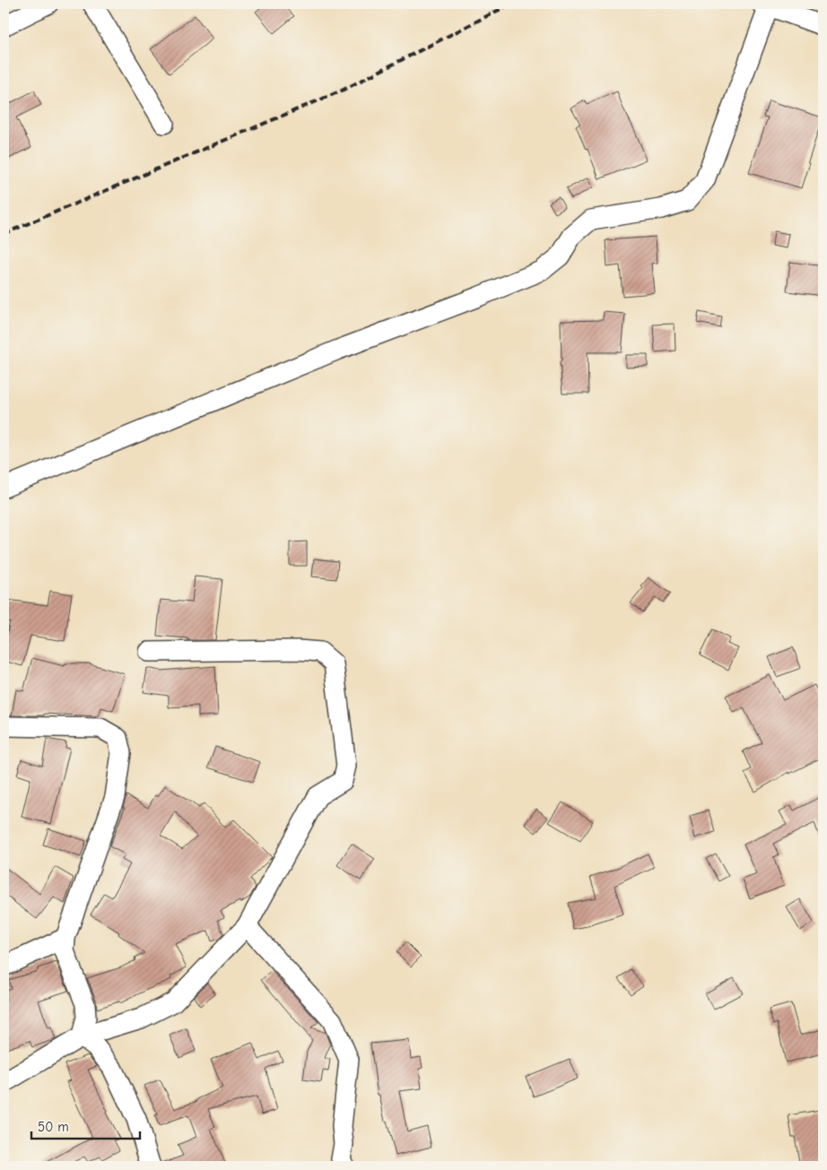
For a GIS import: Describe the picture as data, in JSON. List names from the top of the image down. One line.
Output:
{"scale_bar":"50 m"}
